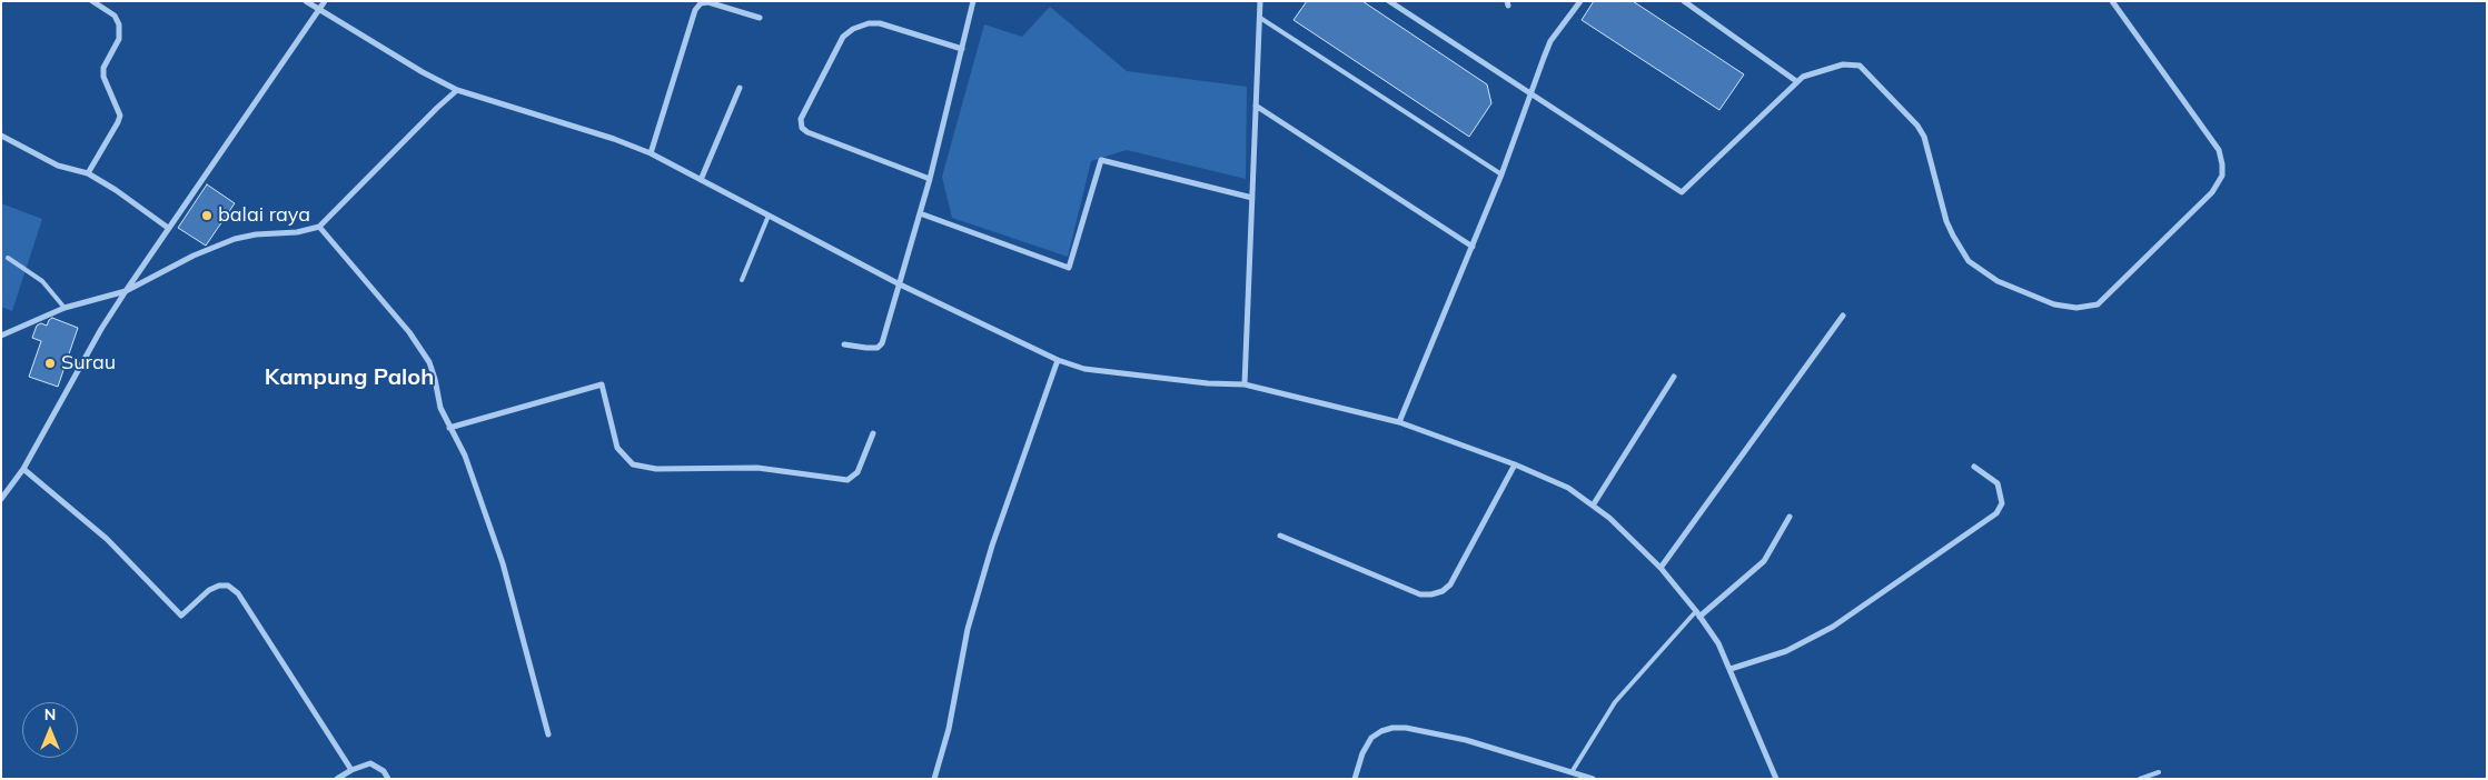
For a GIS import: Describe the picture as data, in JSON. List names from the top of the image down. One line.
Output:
{"districts":["Kampung Paloh"],"places":["balai raya","Surau"],"north":"top"}
